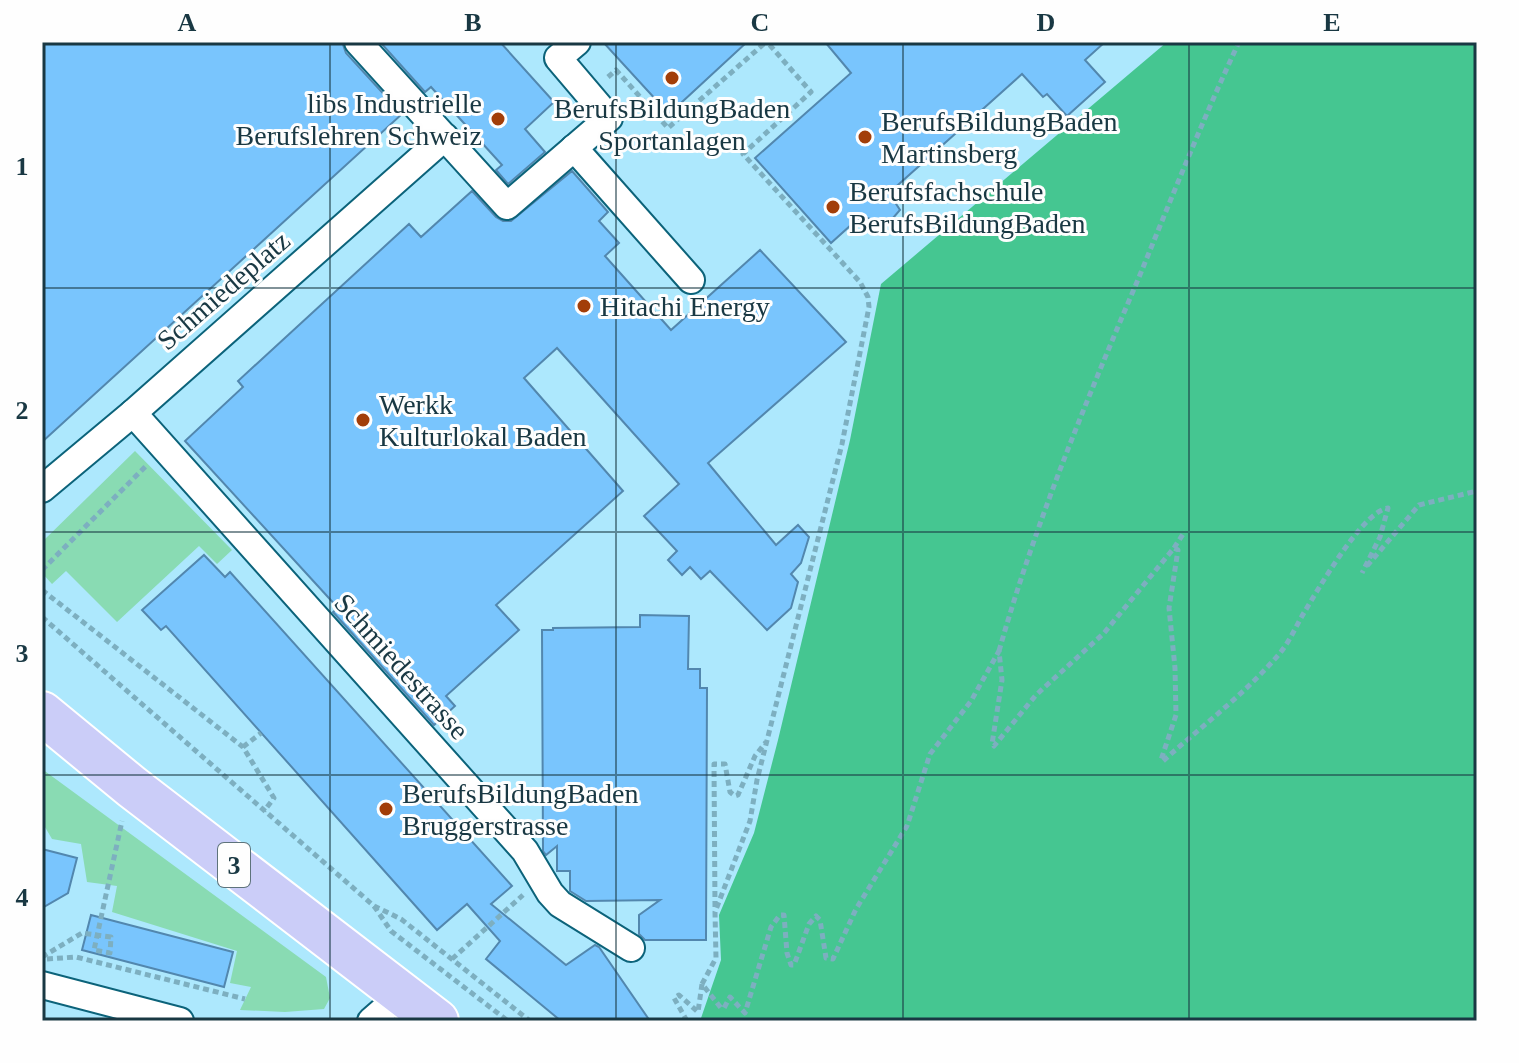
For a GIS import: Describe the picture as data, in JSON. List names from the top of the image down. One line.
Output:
{"streets":{"main road":["3"],"street":["Schmiedeplatz","Schmiedestrasse"]},"crossings":[["Schmiedeplatz","Schmiedestrasse"]],"places":["BerufsBildungBaden Sportanlagen","libs Industrielle Berufslehren Schweiz","BerufsBildungBaden Martinsberg","Berufsfachschule BerufsBildungBaden","Hitachi Energy","Werkk Kulturlokal Baden","BerufsBildungBaden Bruggerstrasse"],"grid":{"columns":["A","B","C","D","E"],"rows":["1","2","3","4"]}}
